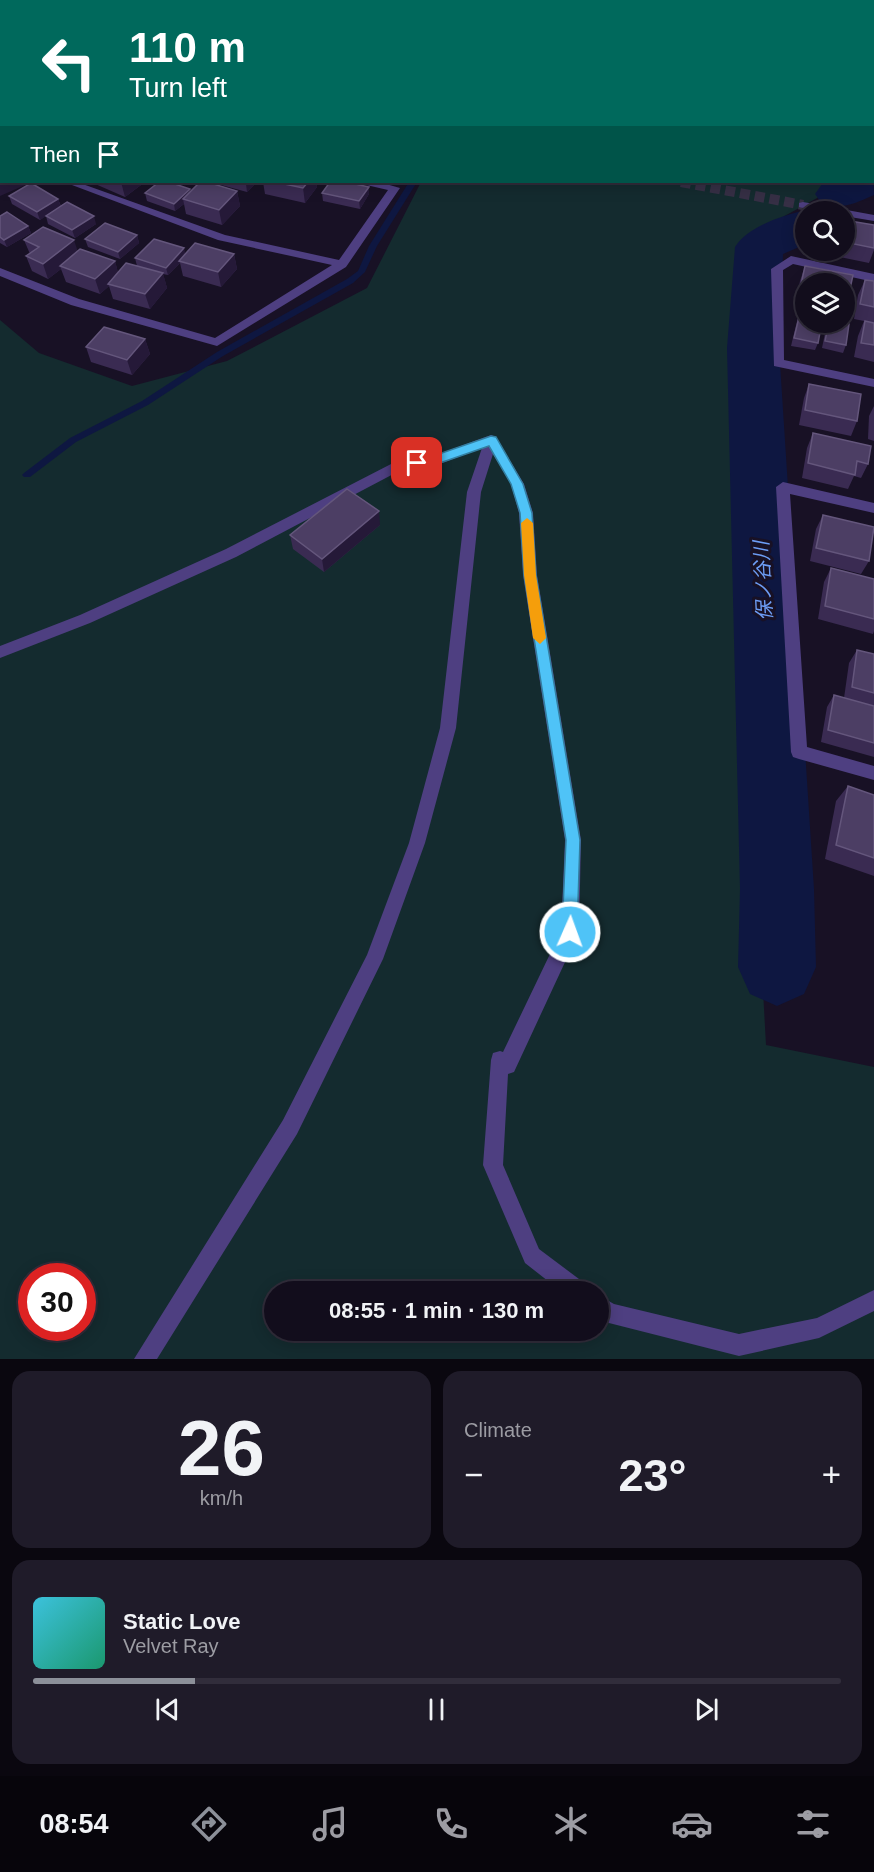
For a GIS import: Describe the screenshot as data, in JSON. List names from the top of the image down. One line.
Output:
{"water":["保ノ谷川"],"page":{"turn":["110 m","Turn left"],"then":"Then","limit":"30","trip":"08:55 · 1 min · 130 m","tile":[["26","km/h"],"Climate"],"heat":["−","23°","+"],"song":["Static Love","Velvet Ray"],"tabs":"08:54"}}
